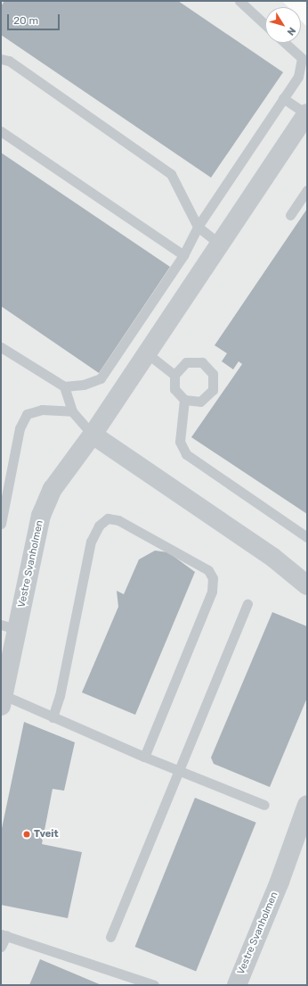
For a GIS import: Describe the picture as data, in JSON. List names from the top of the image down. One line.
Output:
{"streets":{"street":["Vestre Svanholmen"]},"places":["Tveit"],"scale_bar":"20 m","north":"bottom right"}
